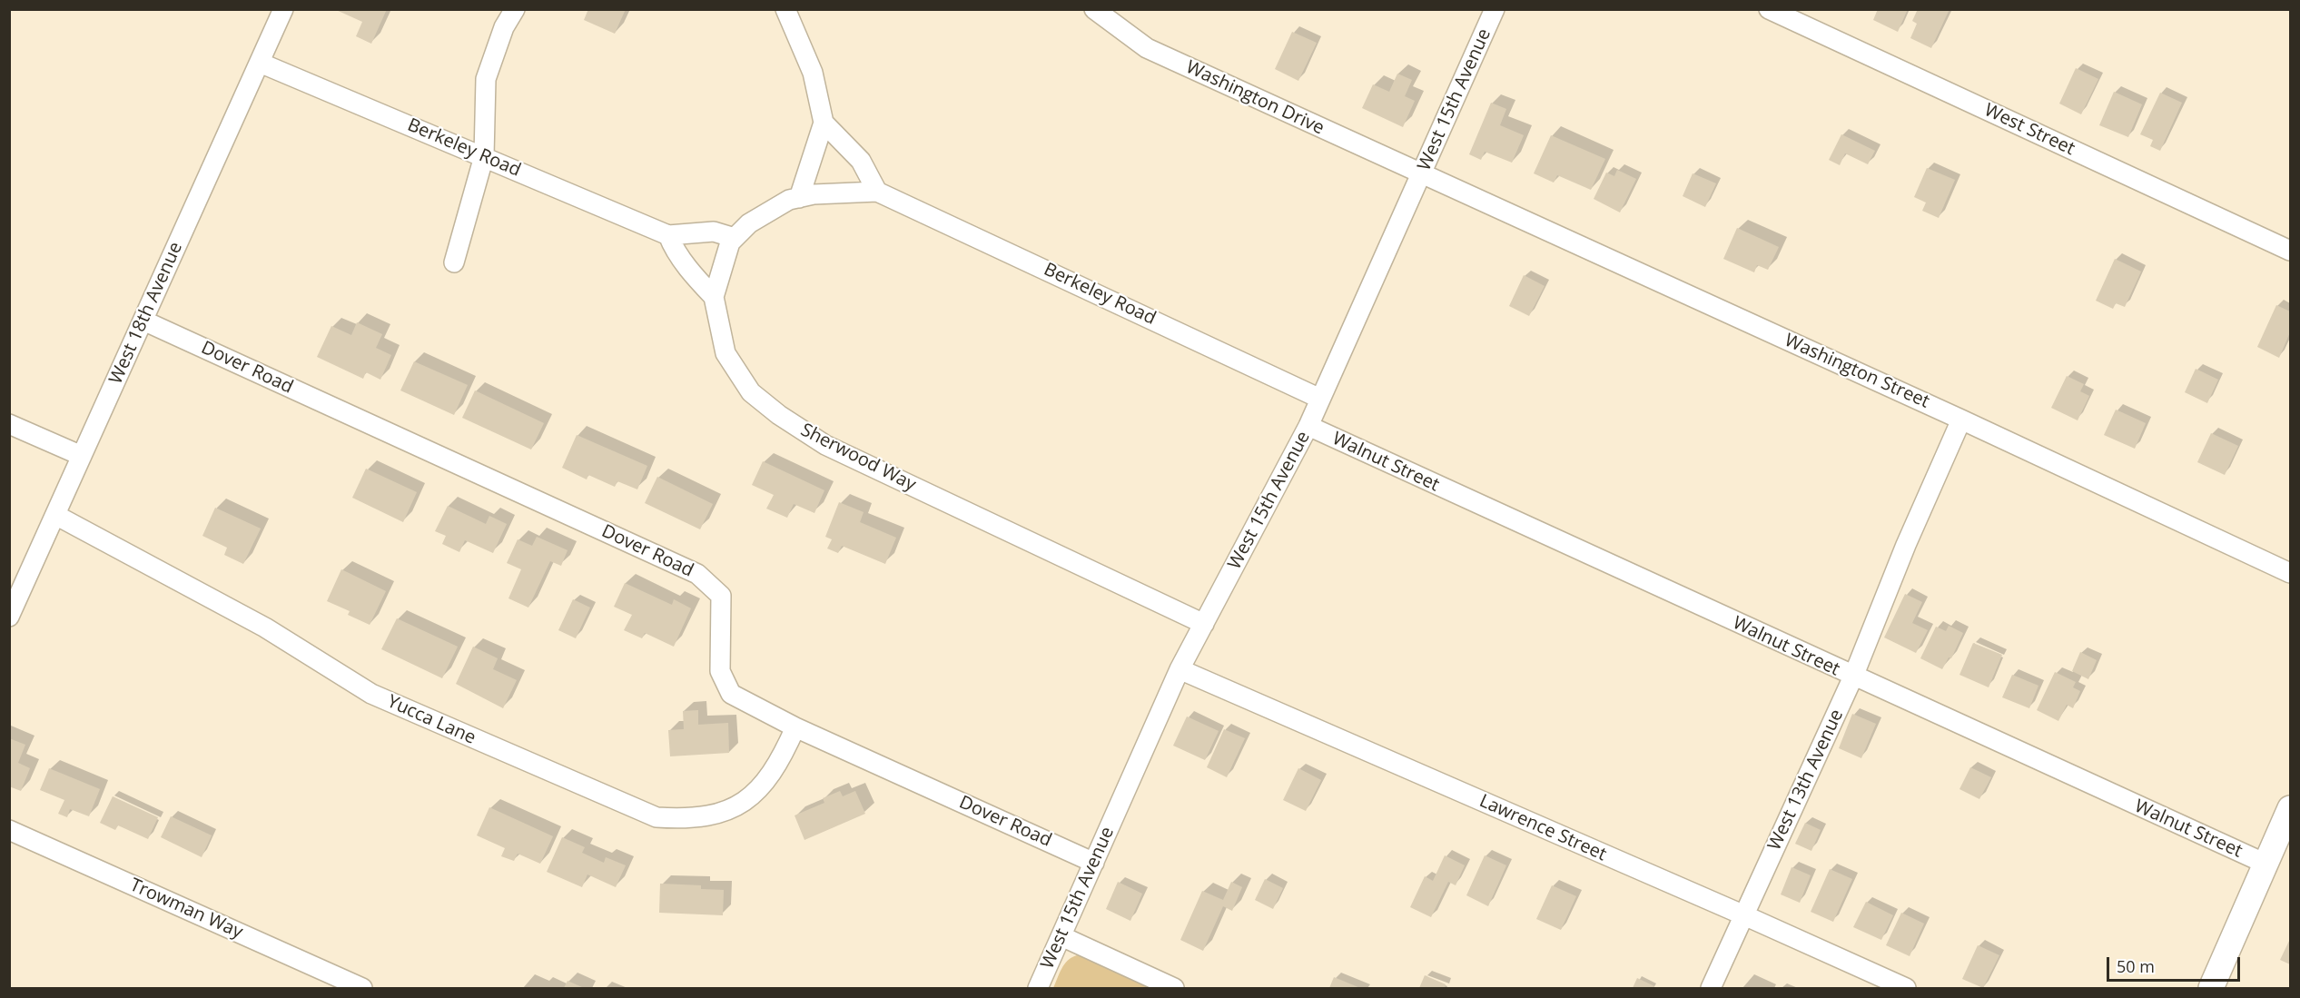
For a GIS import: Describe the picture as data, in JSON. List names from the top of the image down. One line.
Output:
{"streets":{"street":["Washington Drive","West 15th Avenue","West Street","Berkeley Road","West 18th Avenue","Dover Road","Washington Street","Sherwood Way","Walnut Street","Yucca Lane","West 13th Avenue","Lawrence Street","Trowman Way"]},"crossings":[["Washington Drive","West 15th Avenue"],["Washington Drive","Washington Street"],["West 15th Avenue","Berkeley Road"],["West 15th Avenue","Dover Road"],["West 15th Avenue","Washington Street"],["West 15th Avenue","Sherwood Way"],["West 15th Avenue","Walnut Street"],["West 15th Avenue","Lawrence Street"],["Berkeley Road","West 18th Avenue"],["Berkeley Road","Sherwood Way"],["West 18th Avenue","Dover Road"],["West 18th Avenue","Yucca Lane"],["Dover Road","Yucca Lane"],["Washington Street","West 13th Avenue"],["Walnut Street","West 13th Avenue"],["West 13th Avenue","Lawrence Street"]],"scale_bar":"50 m"}
